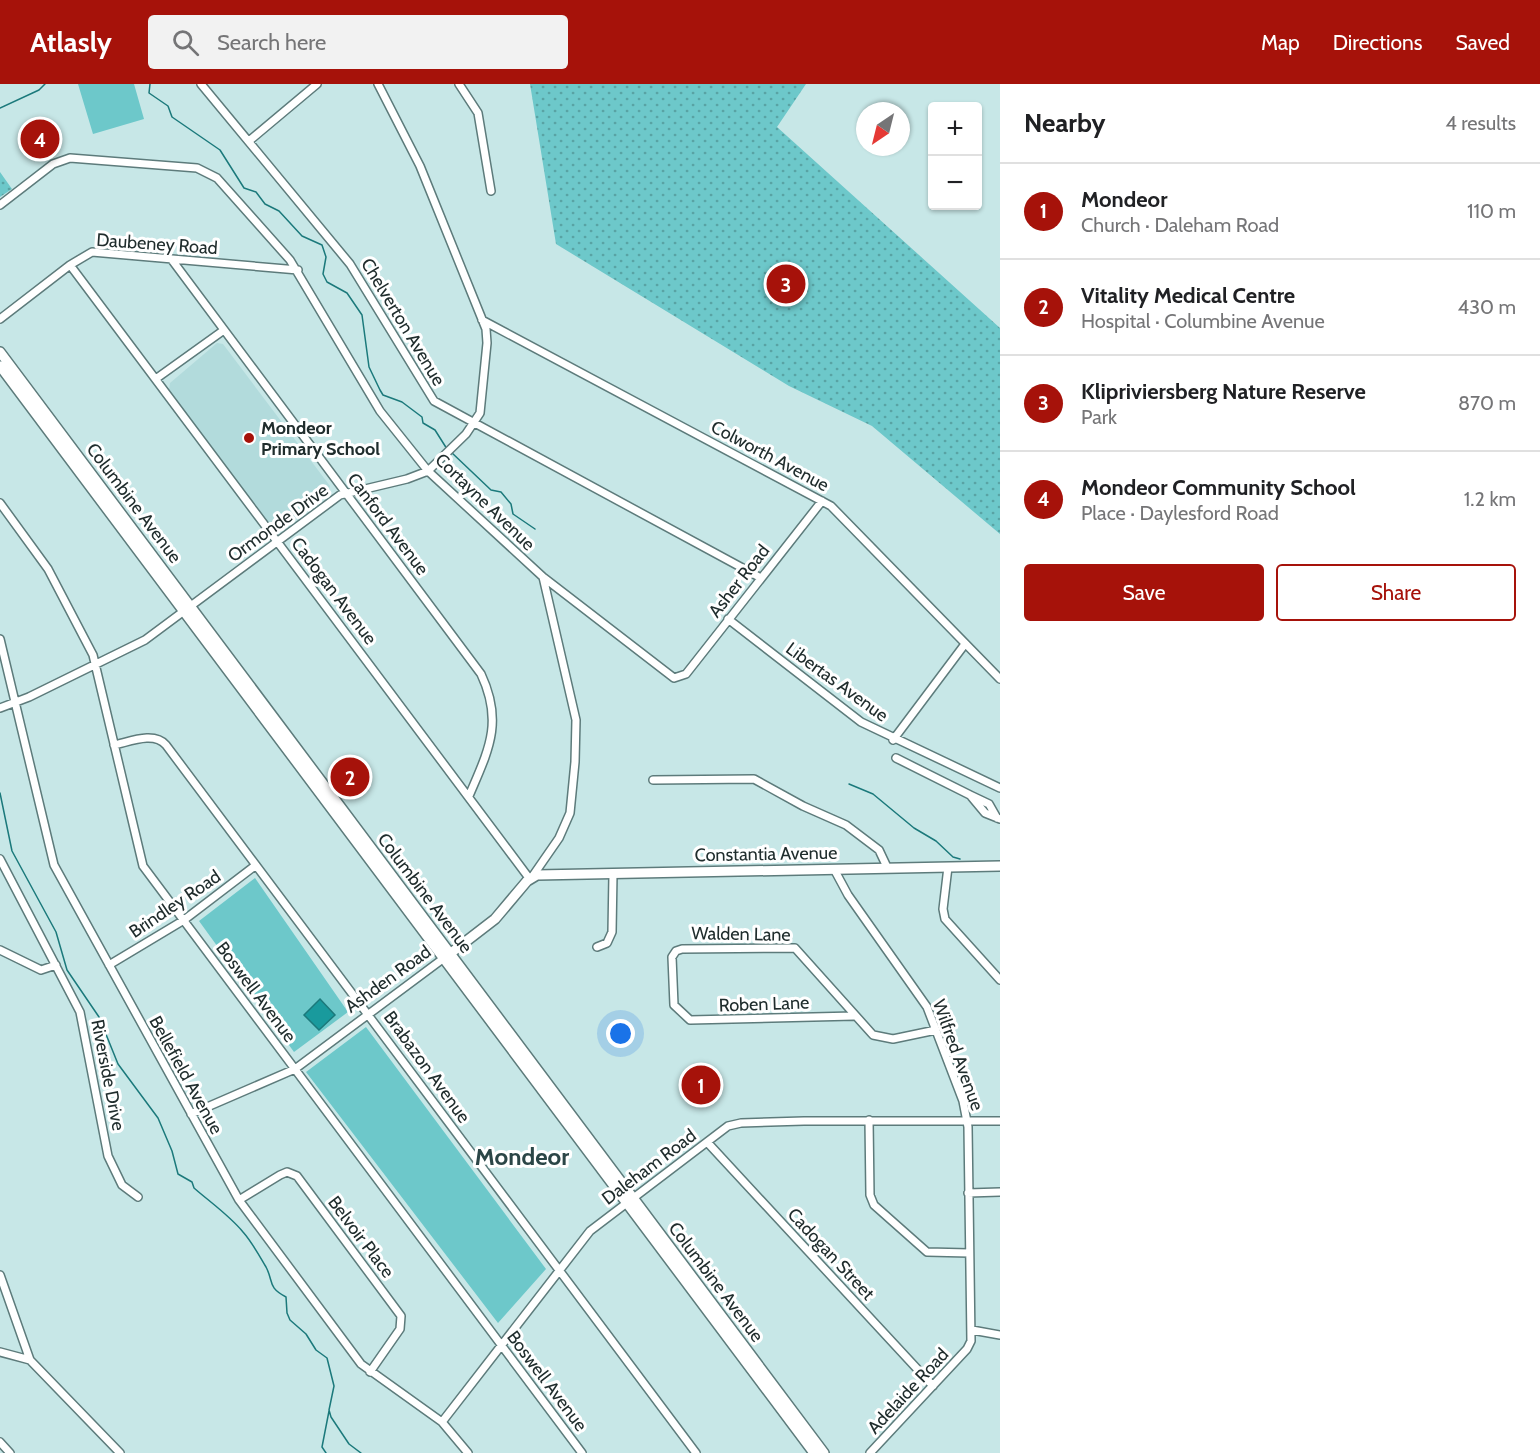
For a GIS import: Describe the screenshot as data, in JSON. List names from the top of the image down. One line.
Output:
{"streets":{"main road":["Columbine Avenue","Constantia Avenue","Ashden Road"],"street":["Daubeney Road","Chelverton Avenue","Colworth Avenue","Cortayne Avenue","Ormonde Drive","Canford Avenue","Asher Road","Cadogan Avenue","Libertas Avenue","Brindley Road","Walden Lane","Boswell Avenue","Roben Lane","Wilfred Avenue","Brabazon Avenue","Riverside Drive","Bellefield Avenue","Daleham Road","Belvoir Place","Cadogan Street","Adelaide Road"]},"crossings":[["Daubeney Road","Cortayne Avenue"],["Daubeney Road","Canford Avenue"],["Daubeney Road","Cadogan Avenue"],["Chelverton Avenue","Ormonde Drive"],["Chelverton Avenue","Asher Road"],["Colworth Avenue","Ormonde Drive"],["Colworth Avenue","Asher Road"],["Cortayne Avenue","Ormonde Drive"],["Cortayne Avenue","Asher Road"],["Cortayne Avenue","Ashden Road"],["Columbine Avenue","Ormonde Drive"],["Columbine Avenue","Ashden Road"],["Columbine Avenue","Daleham Road"],["Ormonde Drive","Canford Avenue"],["Ormonde Drive","Cadogan Avenue"],["Ormonde Drive","Boswell Avenue"],["Ormonde Drive","Bellefield Avenue"],["Canford Avenue","Cadogan Avenue"],["Asher Road","Libertas Avenue"],["Cadogan Avenue","Constantia Avenue"],["Cadogan Avenue","Ashden Road"],["Constantia Avenue","Ashden Road"],["Constantia Avenue","Wilfred Avenue"],["Brindley Road","Boswell Avenue"],["Brindley Road","Brabazon Avenue"],["Brindley Road","Bellefield Avenue"],["Walden Lane","Roben Lane"],["Walden Lane","Wilfred Avenue"],["Ashden Road","Boswell Avenue"],["Ashden Road","Brabazon Avenue"],["Ashden Road","Bellefield Avenue"],["Boswell Avenue","Brabazon Avenue"],["Boswell Avenue","Daleham Road"],["Wilfred Avenue","Daleham Road"],["Wilfred Avenue","Adelaide Road"],["Brabazon Avenue","Daleham Road"],["Bellefield Avenue","Daleham Road"],["Bellefield Avenue","Belvoir Place"],["Daleham Road","Cadogan Street"],["Cadogan Street","Adelaide Road"]],"districts":["Mondeor"],"places":["Mondeor Primary School"],"north":"bottom left","page":{"header":"Atlasly","search":"Search here","nav":["Map","Directions","Saved"],"heading":["Nearby","4 results"],"map_buttons":["+","−"],"pins":["4","3","2","1"],"list":[{"mark":"1","name":"Mondeor","note":"Church · Daleham Road","value":"110 m"},{"mark":"2","name":"Vitality Medical Centre","note":"Hospital · Columbine Avenue","value":"430 m"},{"mark":"3","name":"Klipriviersberg Nature Reserve","note":"Park","value":"870 m"},{"mark":"4","name":"Mondeor Community School","note":"Place · Daylesford Road","value":"1.2 km"}],"buttons":["Save","Share"]}}
